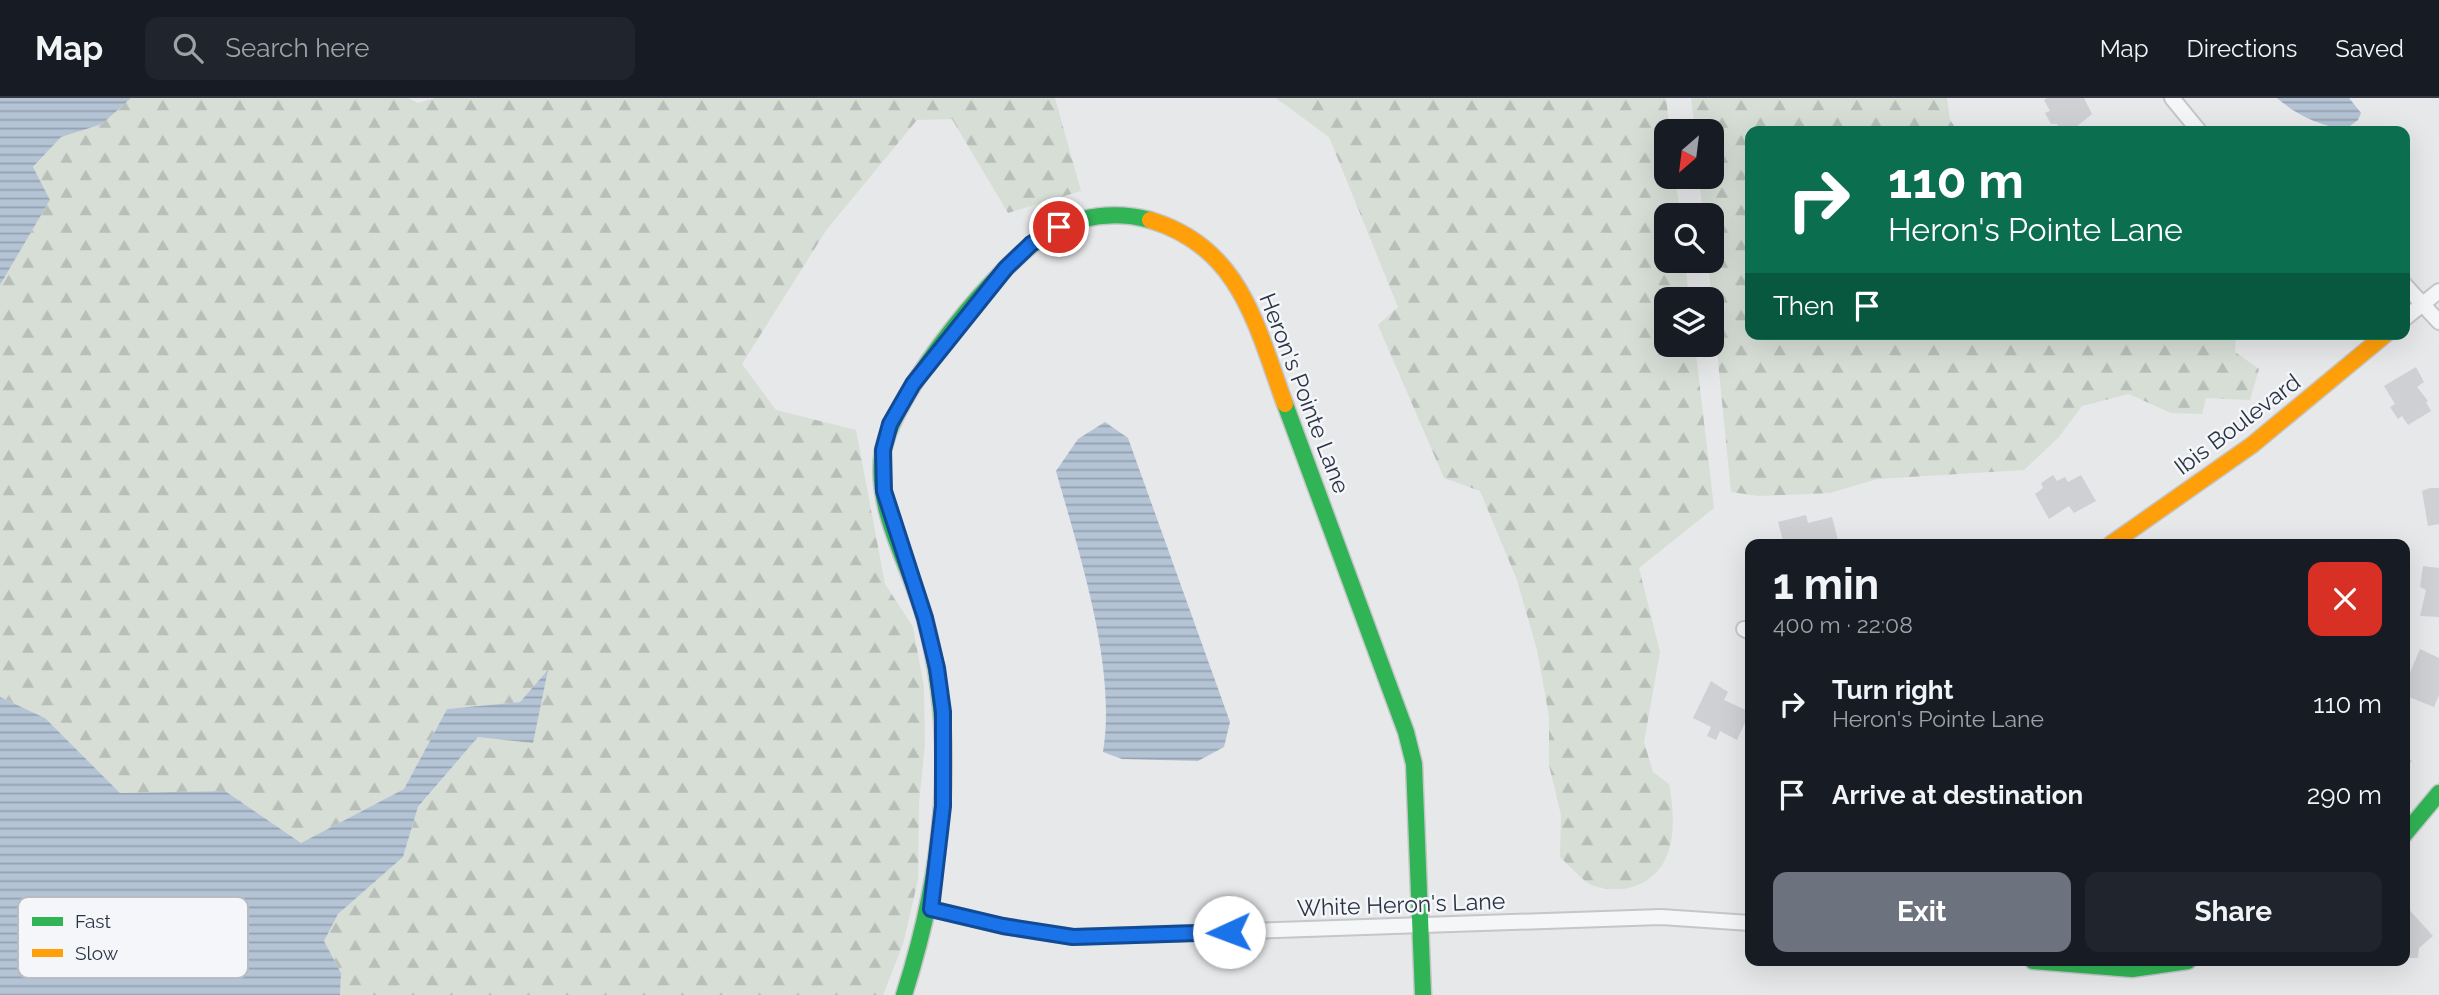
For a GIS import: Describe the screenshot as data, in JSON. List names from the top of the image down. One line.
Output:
{"streets":{"street":["Heron's Pointe Lane","Ibis Boulevard","White Heron's Lane"]},"crossings":[["Heron's Pointe Lane","White Heron's Lane"]],"legend":["Fast","Slow"],"north":"bottom left","page":{"header":"Map","search":"Search here","nav":["Map","Directions","Saved"],"turn":["110 m","Heron's Pointe Lane"],"then":"Then","heading":["1 min","400 m · 22:08"],"list":[{"name":"Turn right","note":"Heron's Pointe Lane","value":"110 m"},{"name":"Arrive at destination","value":"290 m"}],"buttons":["Exit","Share"]}}
